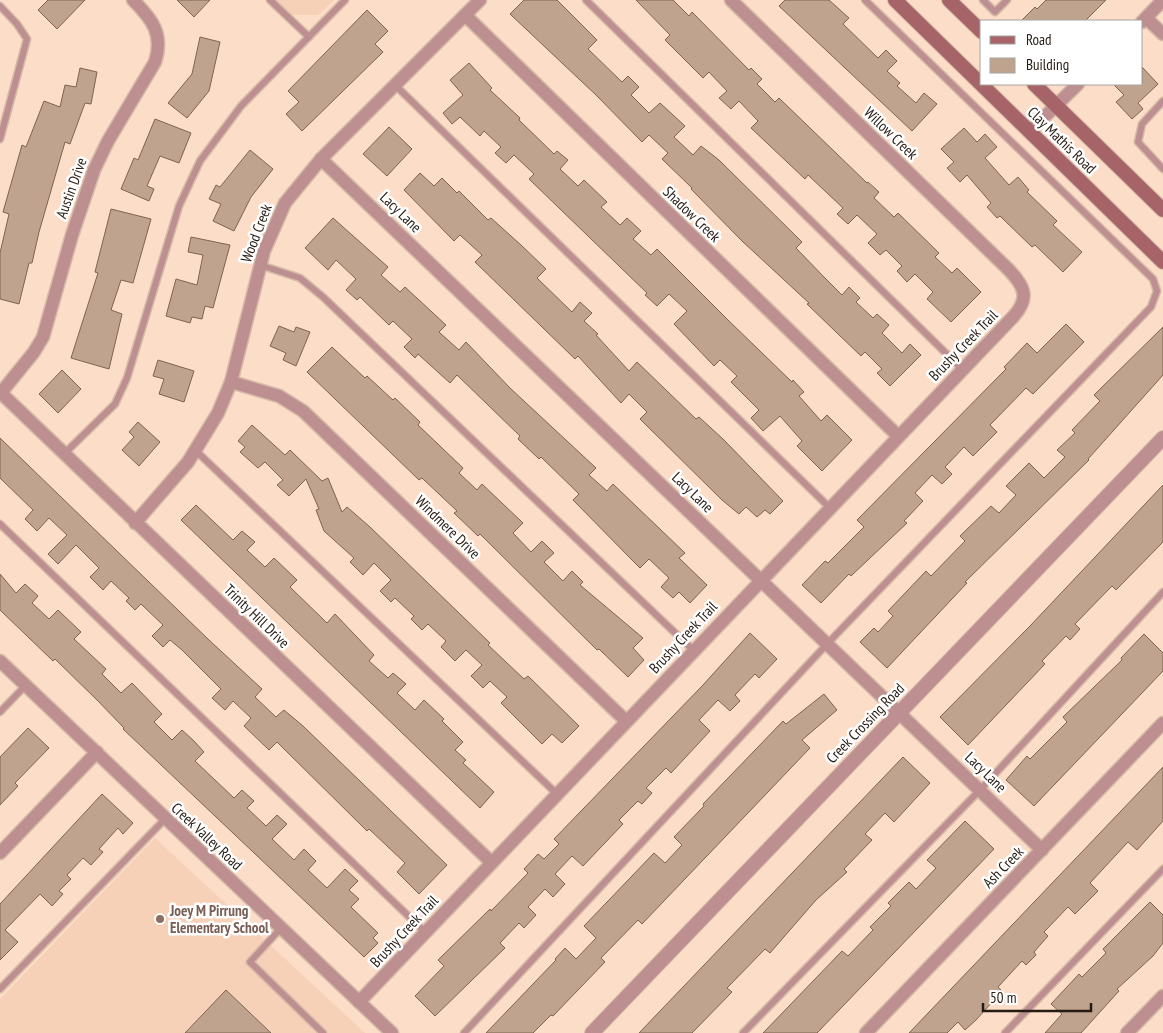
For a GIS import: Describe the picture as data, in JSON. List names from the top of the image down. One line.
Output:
{"streets":{"main road":["Clay Mathis Road"],"street":["Willow Creek","Austin Drive","Lacy Lane","Shadow Creek","Wood Creek","Brushy Creek Trail","Windmere Drive","Trinity Hill Drive","Creek Crossing Road","Creek Valley Road","Ash Creek"]},"crossings":[["Willow Creek","Brushy Creek Trail"],["Austin Drive","Trinity Hill Drive"],["Lacy Lane","Wood Creek"],["Lacy Lane","Brushy Creek Trail"],["Lacy Lane","Creek Crossing Road"],["Lacy Lane","Ash Creek"],["Shadow Creek","Wood Creek"],["Shadow Creek","Brushy Creek Trail"],["Wood Creek","Windmere Drive"],["Wood Creek","Trinity Hill Drive"],["Brushy Creek Trail","Windmere Drive"],["Brushy Creek Trail","Trinity Hill Drive"],["Brushy Creek Trail","Creek Valley Road"]],"places":["Joey M Pirrung Elementary School"],"legend":["Road","Building"],"scale_bar":"50 m"}
